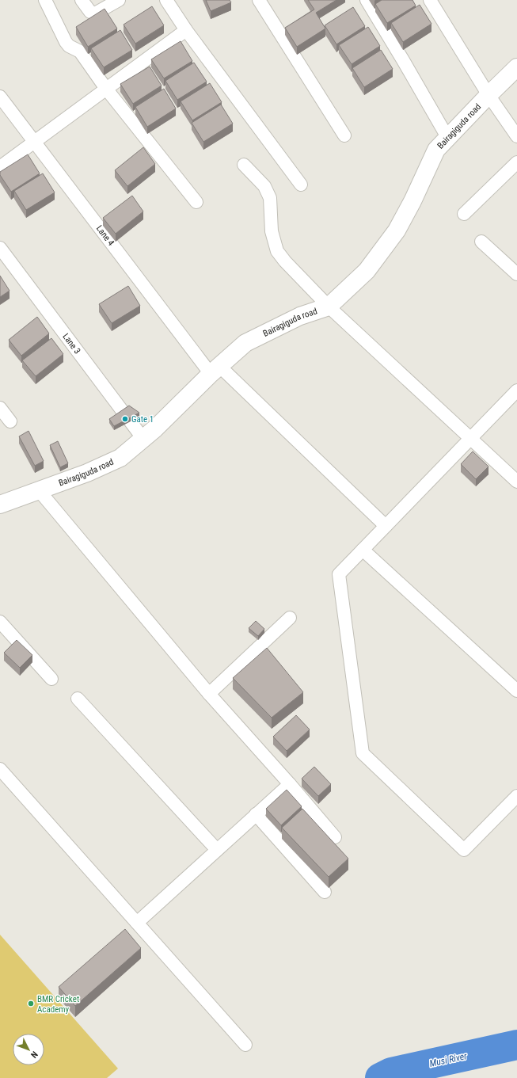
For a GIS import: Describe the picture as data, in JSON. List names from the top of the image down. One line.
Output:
{"streets":{"street":["Bairagiguda road","Lane 4","Lane 3"]},"crossings":[["Bairagiguda road","Lane 4"],["Bairagiguda road","Lane 3"]],"water":["Musi River"],"places":["Gate 1","BMR Cricket Academy"],"north":"bottom right"}
